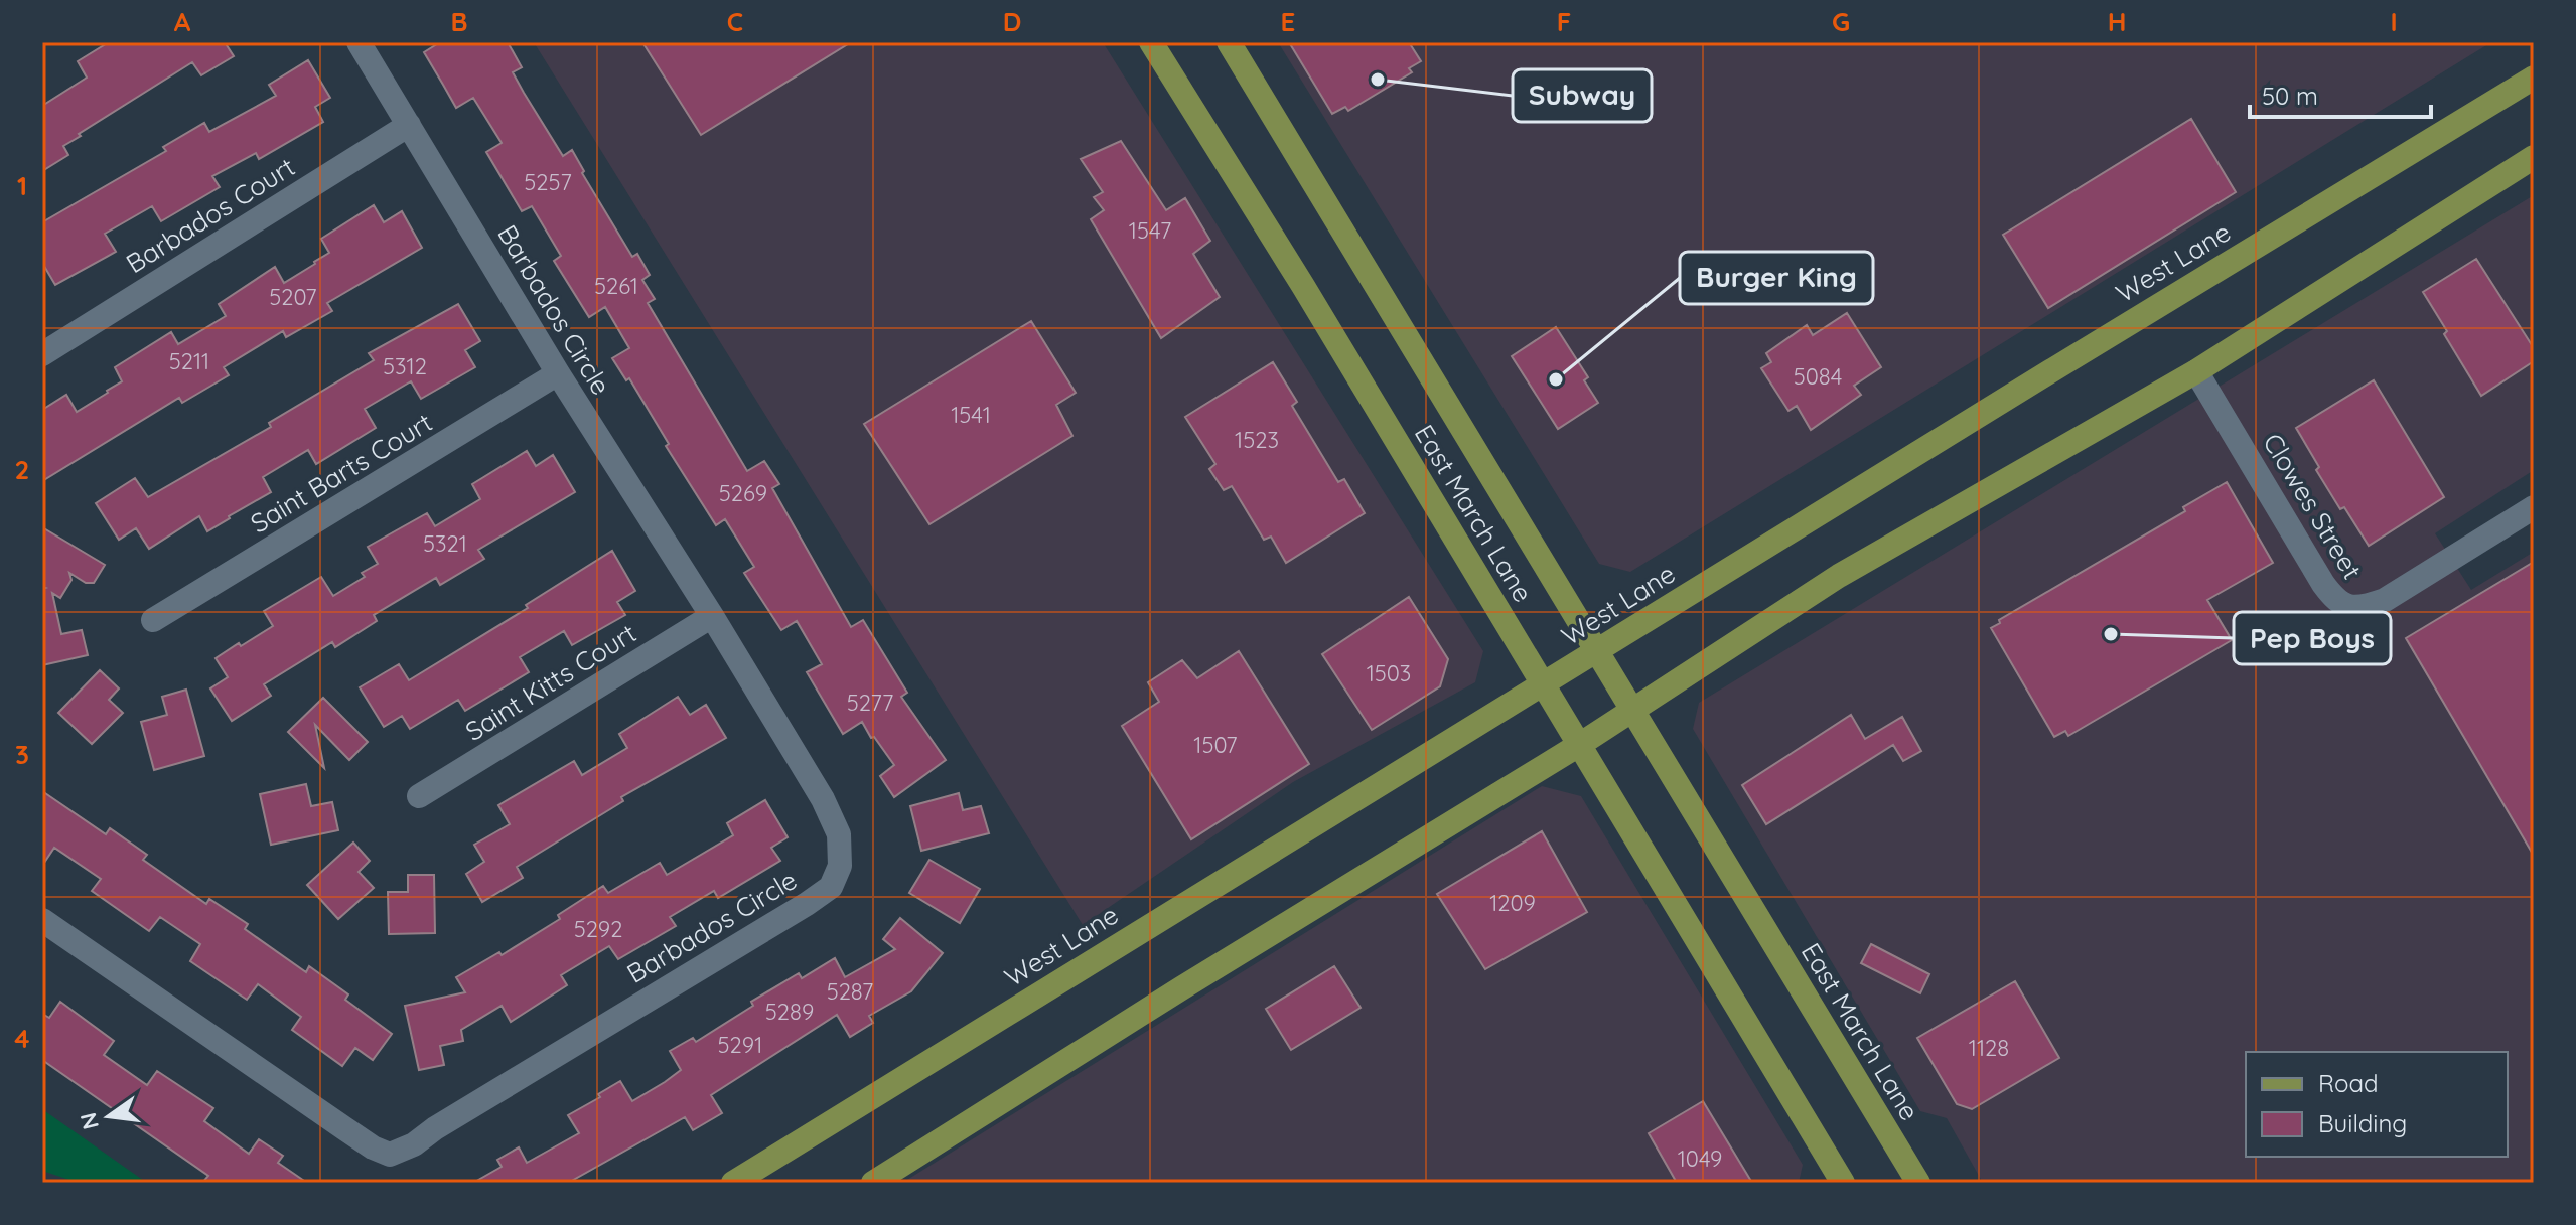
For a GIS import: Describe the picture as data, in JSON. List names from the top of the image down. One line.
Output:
{"streets":{"main road":["West Lane","East March Lane"],"street":["Barbados Court","Barbados Circle","Saint Barts Court","Clowes Street","Saint Kitts Court"]},"crossings":[["Barbados Court","Barbados Circle"],["West Lane","East March Lane"],["Barbados Circle","Saint Barts Court"],["Barbados Circle","Saint Kitts Court"]],"places":["Subway","Burger King","Pep Boys"],"house_numbers":["5257","1547","5261","5207","5211","5312","5084","1541","1523","5269","5321","1503","5277","1507","1209","5292","5287","5289","5291","1128","1049"],"legend":["Road","Building"],"scale_bar":"50 m","north":"left","grid":{"columns":["A","B","C","D","E","F","G","H","I"],"rows":["1","2","3","4"]}}
